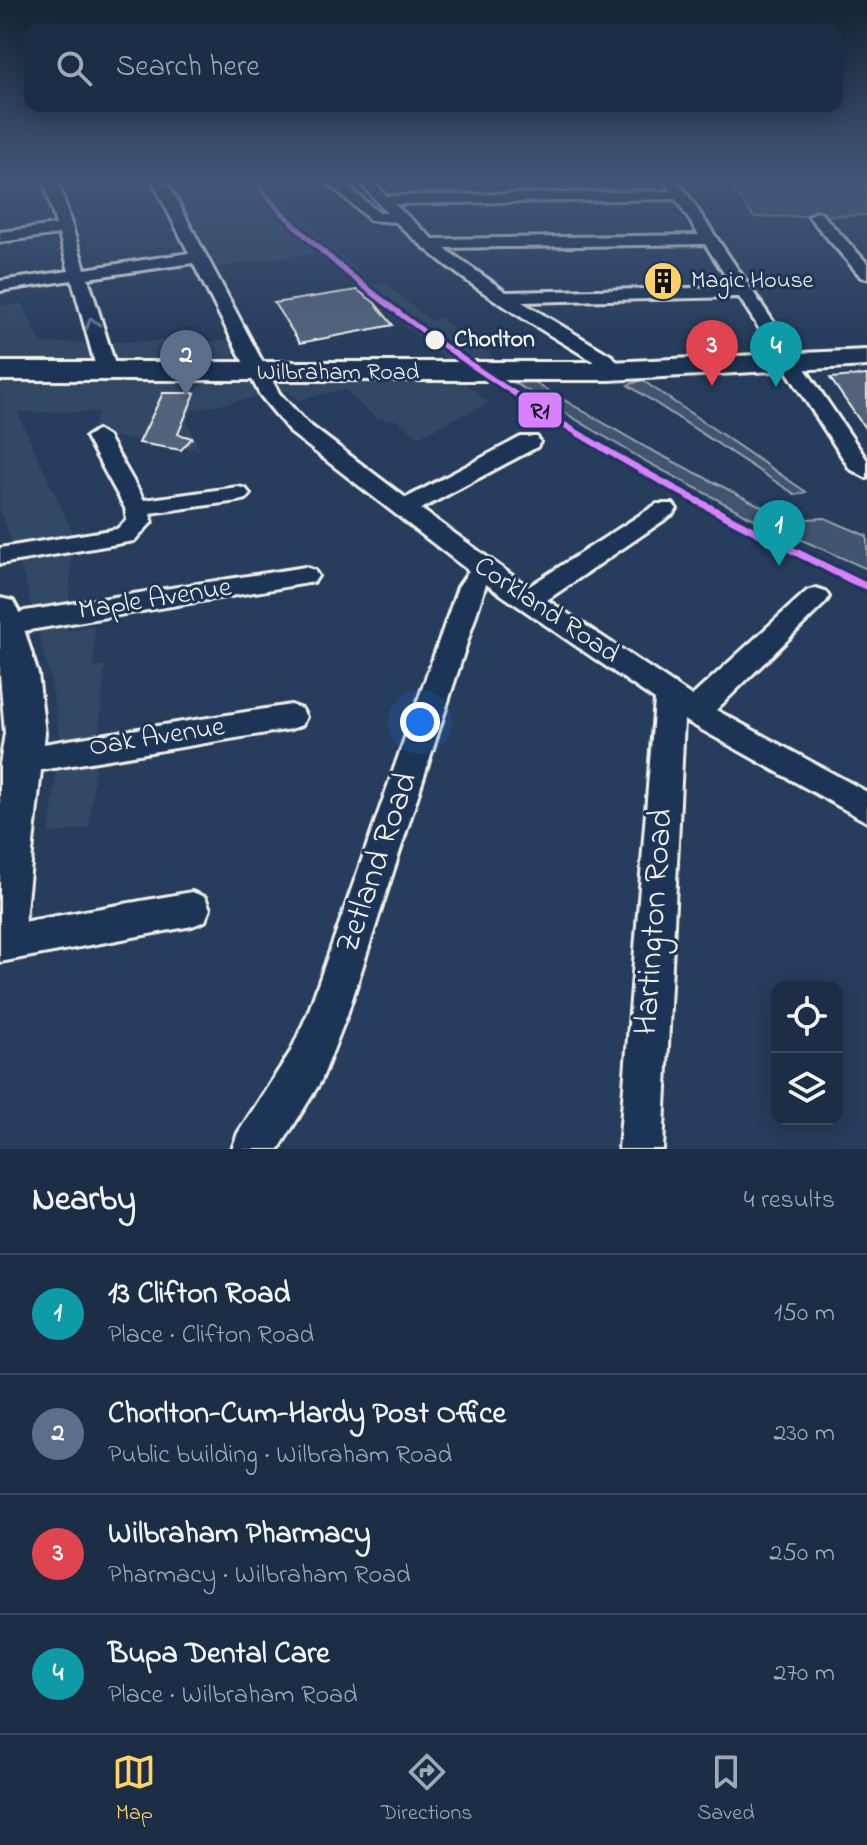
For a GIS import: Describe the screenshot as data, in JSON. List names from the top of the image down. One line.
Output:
{"streets":{"highway":["Wilbraham Road"],"street":["Maple Avenue","Corkland Road","Oak Avenue","Zetland Road","Hartington Road"]},"crossings":[["Wilbraham Road","Corkland Road"],["Corkland Road","Zetland Road"],["Corkland Road","Hartington Road"]],"places":{"building":["Magic House"],"other":["Chorlton"]},"lines":["transit line R1"],"page":{"search":"Search here","pins":["3","4","2","1"],"heading":["Nearby","4 results"],"list":[{"mark":"1","name":"13 Clifton Road","note":"Place · Clifton Road","value":"150 m"},{"mark":"2","name":"Chorlton-Cum-Hardy Post Office","note":"Public building · Wilbraham Road","value":"230 m"},{"mark":"3","name":"Wilbraham Pharmacy","note":"Pharmacy · Wilbraham Road","value":"250 m"},{"mark":"4","name":"Bupa Dental Care","note":"Place · Wilbraham Road","value":"270 m"}],"nav":["Map","Directions","Saved"]}}
